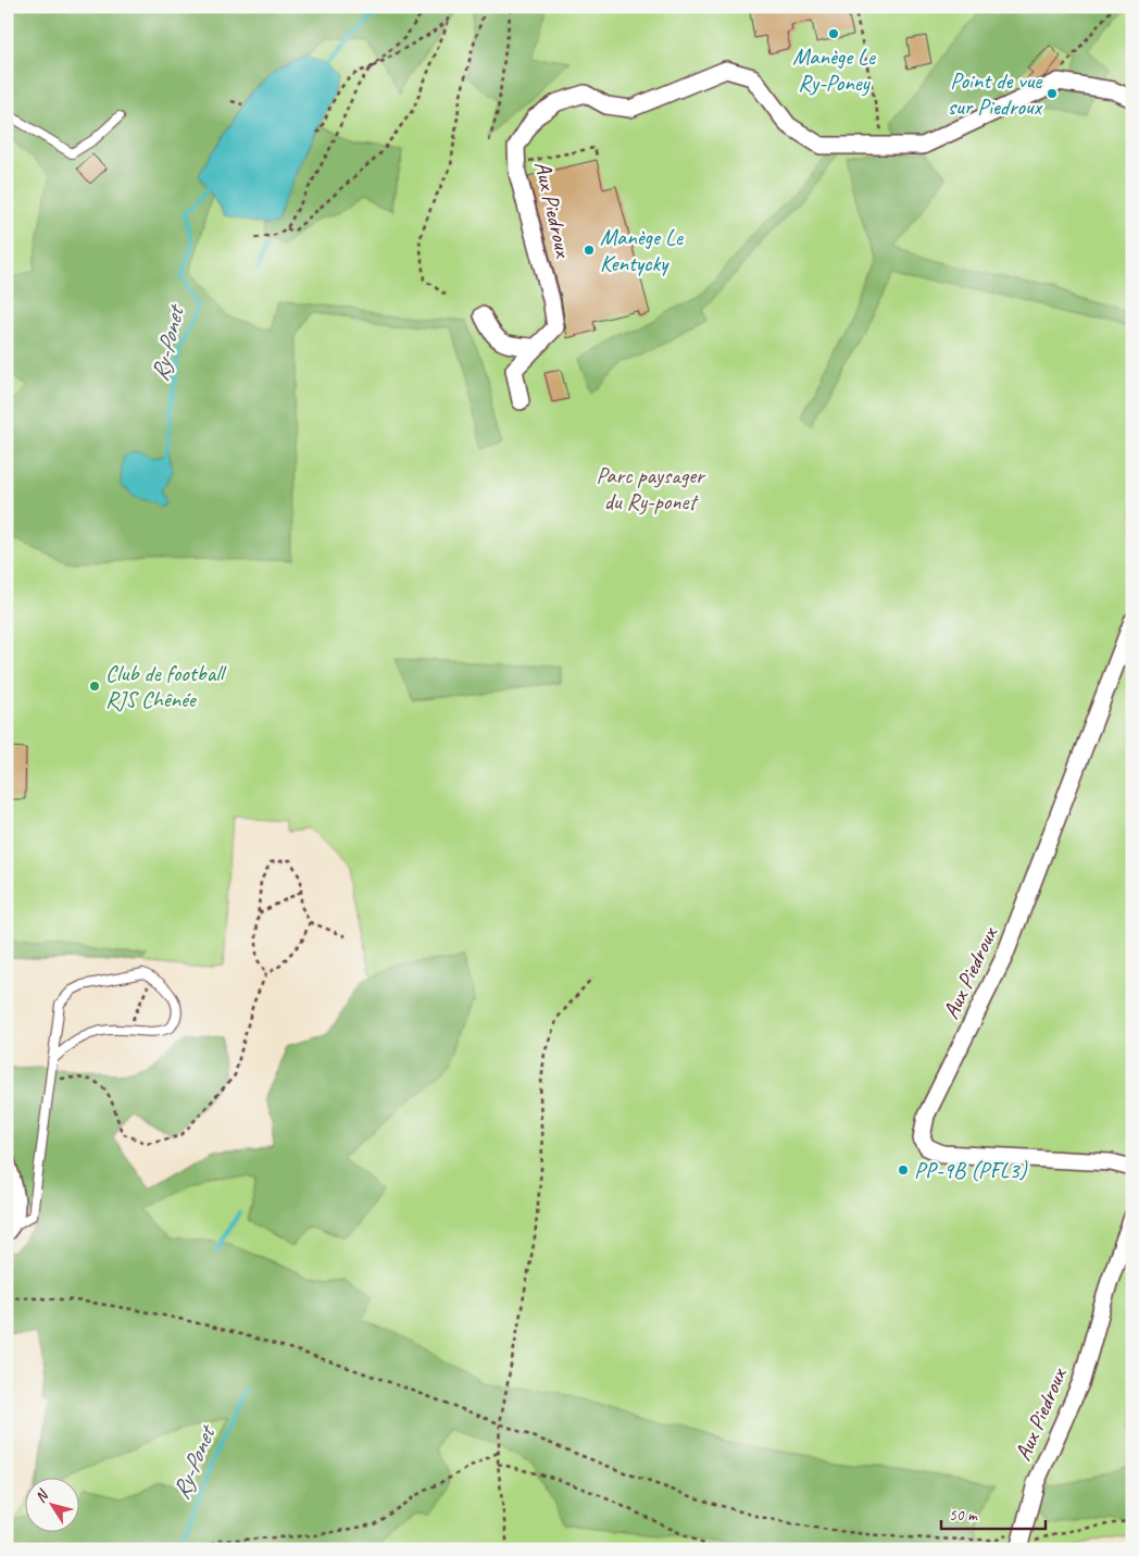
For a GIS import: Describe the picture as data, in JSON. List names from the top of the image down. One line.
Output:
{"streets":{"street":["Aux Piedroux"]},"water":["Ry-Ponet"],"parks":["Parc paysager du Ry-ponet"],"places":["Manège Le Ry-Poney","Point de vue sur Piedroux","Manège Le Kentycky","Club de football RJS Chênée","PP-9B (PFL3)"],"scale_bar":"50 m","north":"top left"}
